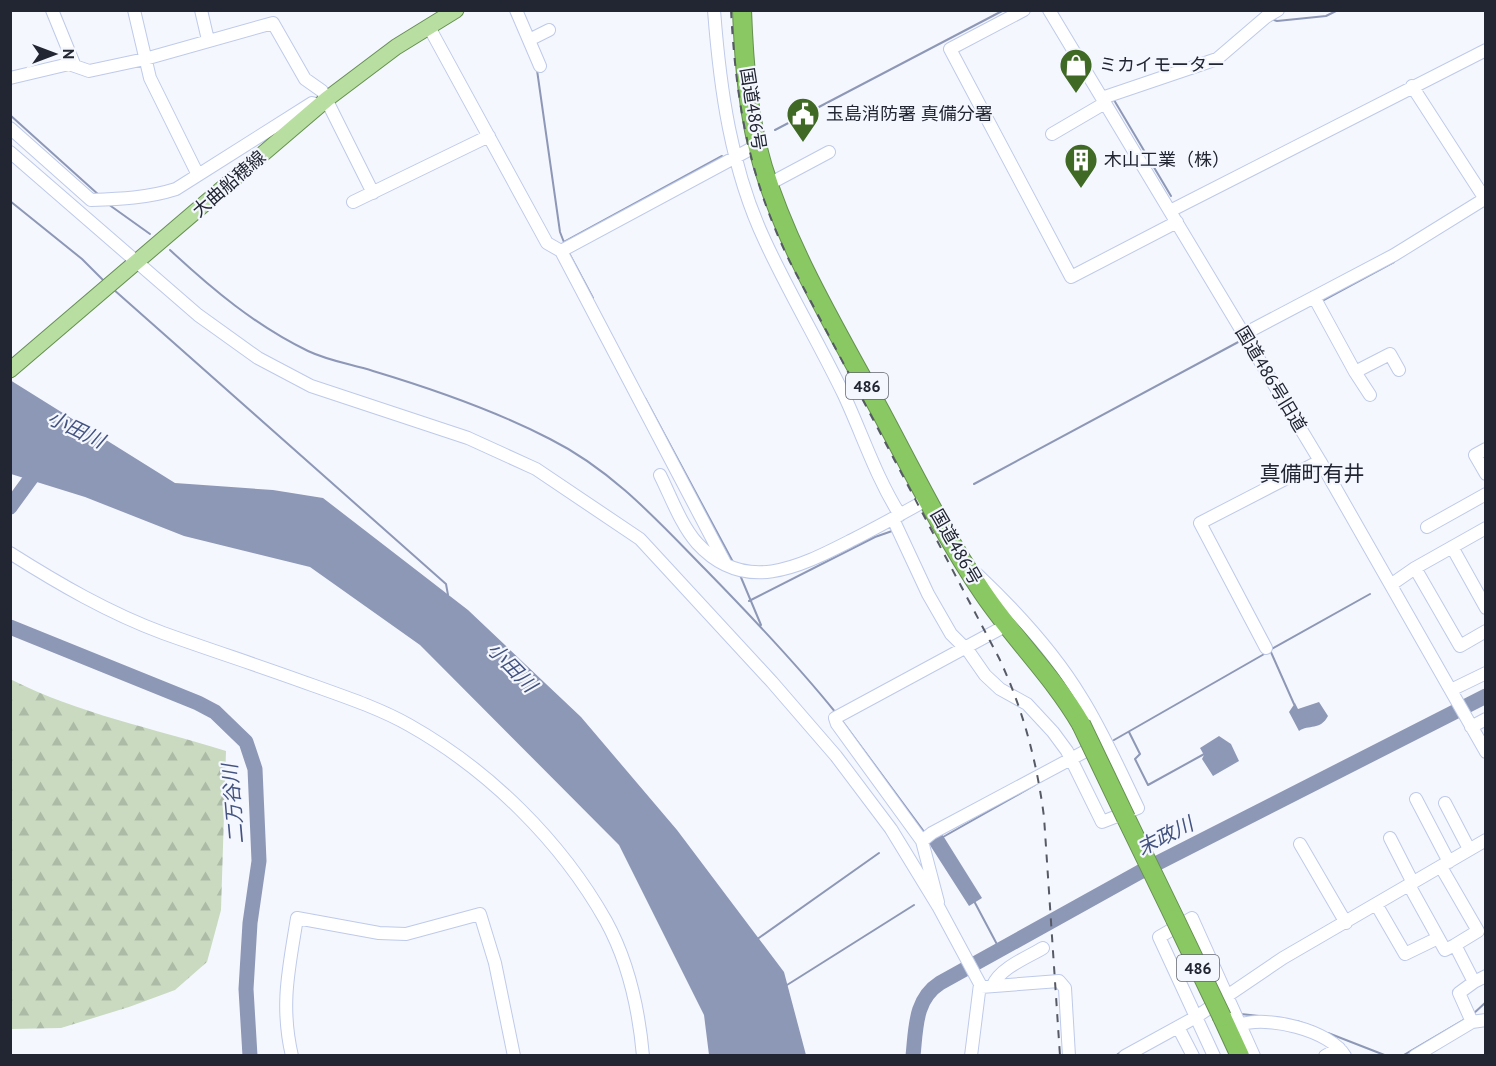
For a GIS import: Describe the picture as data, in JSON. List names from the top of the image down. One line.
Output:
{"streets":{"highway":["国道486号","486"],"main road":["大曲船穂線"],"street":["国道486号旧道"]},"districts":["真備町有井"],"water":["小田川","二万谷川","末政川"],"places":{"shop":["ミカイモーター"],"public building":["玉島消防署 真備分署"],"building":["木山工業（株）"]},"north":"right"}
